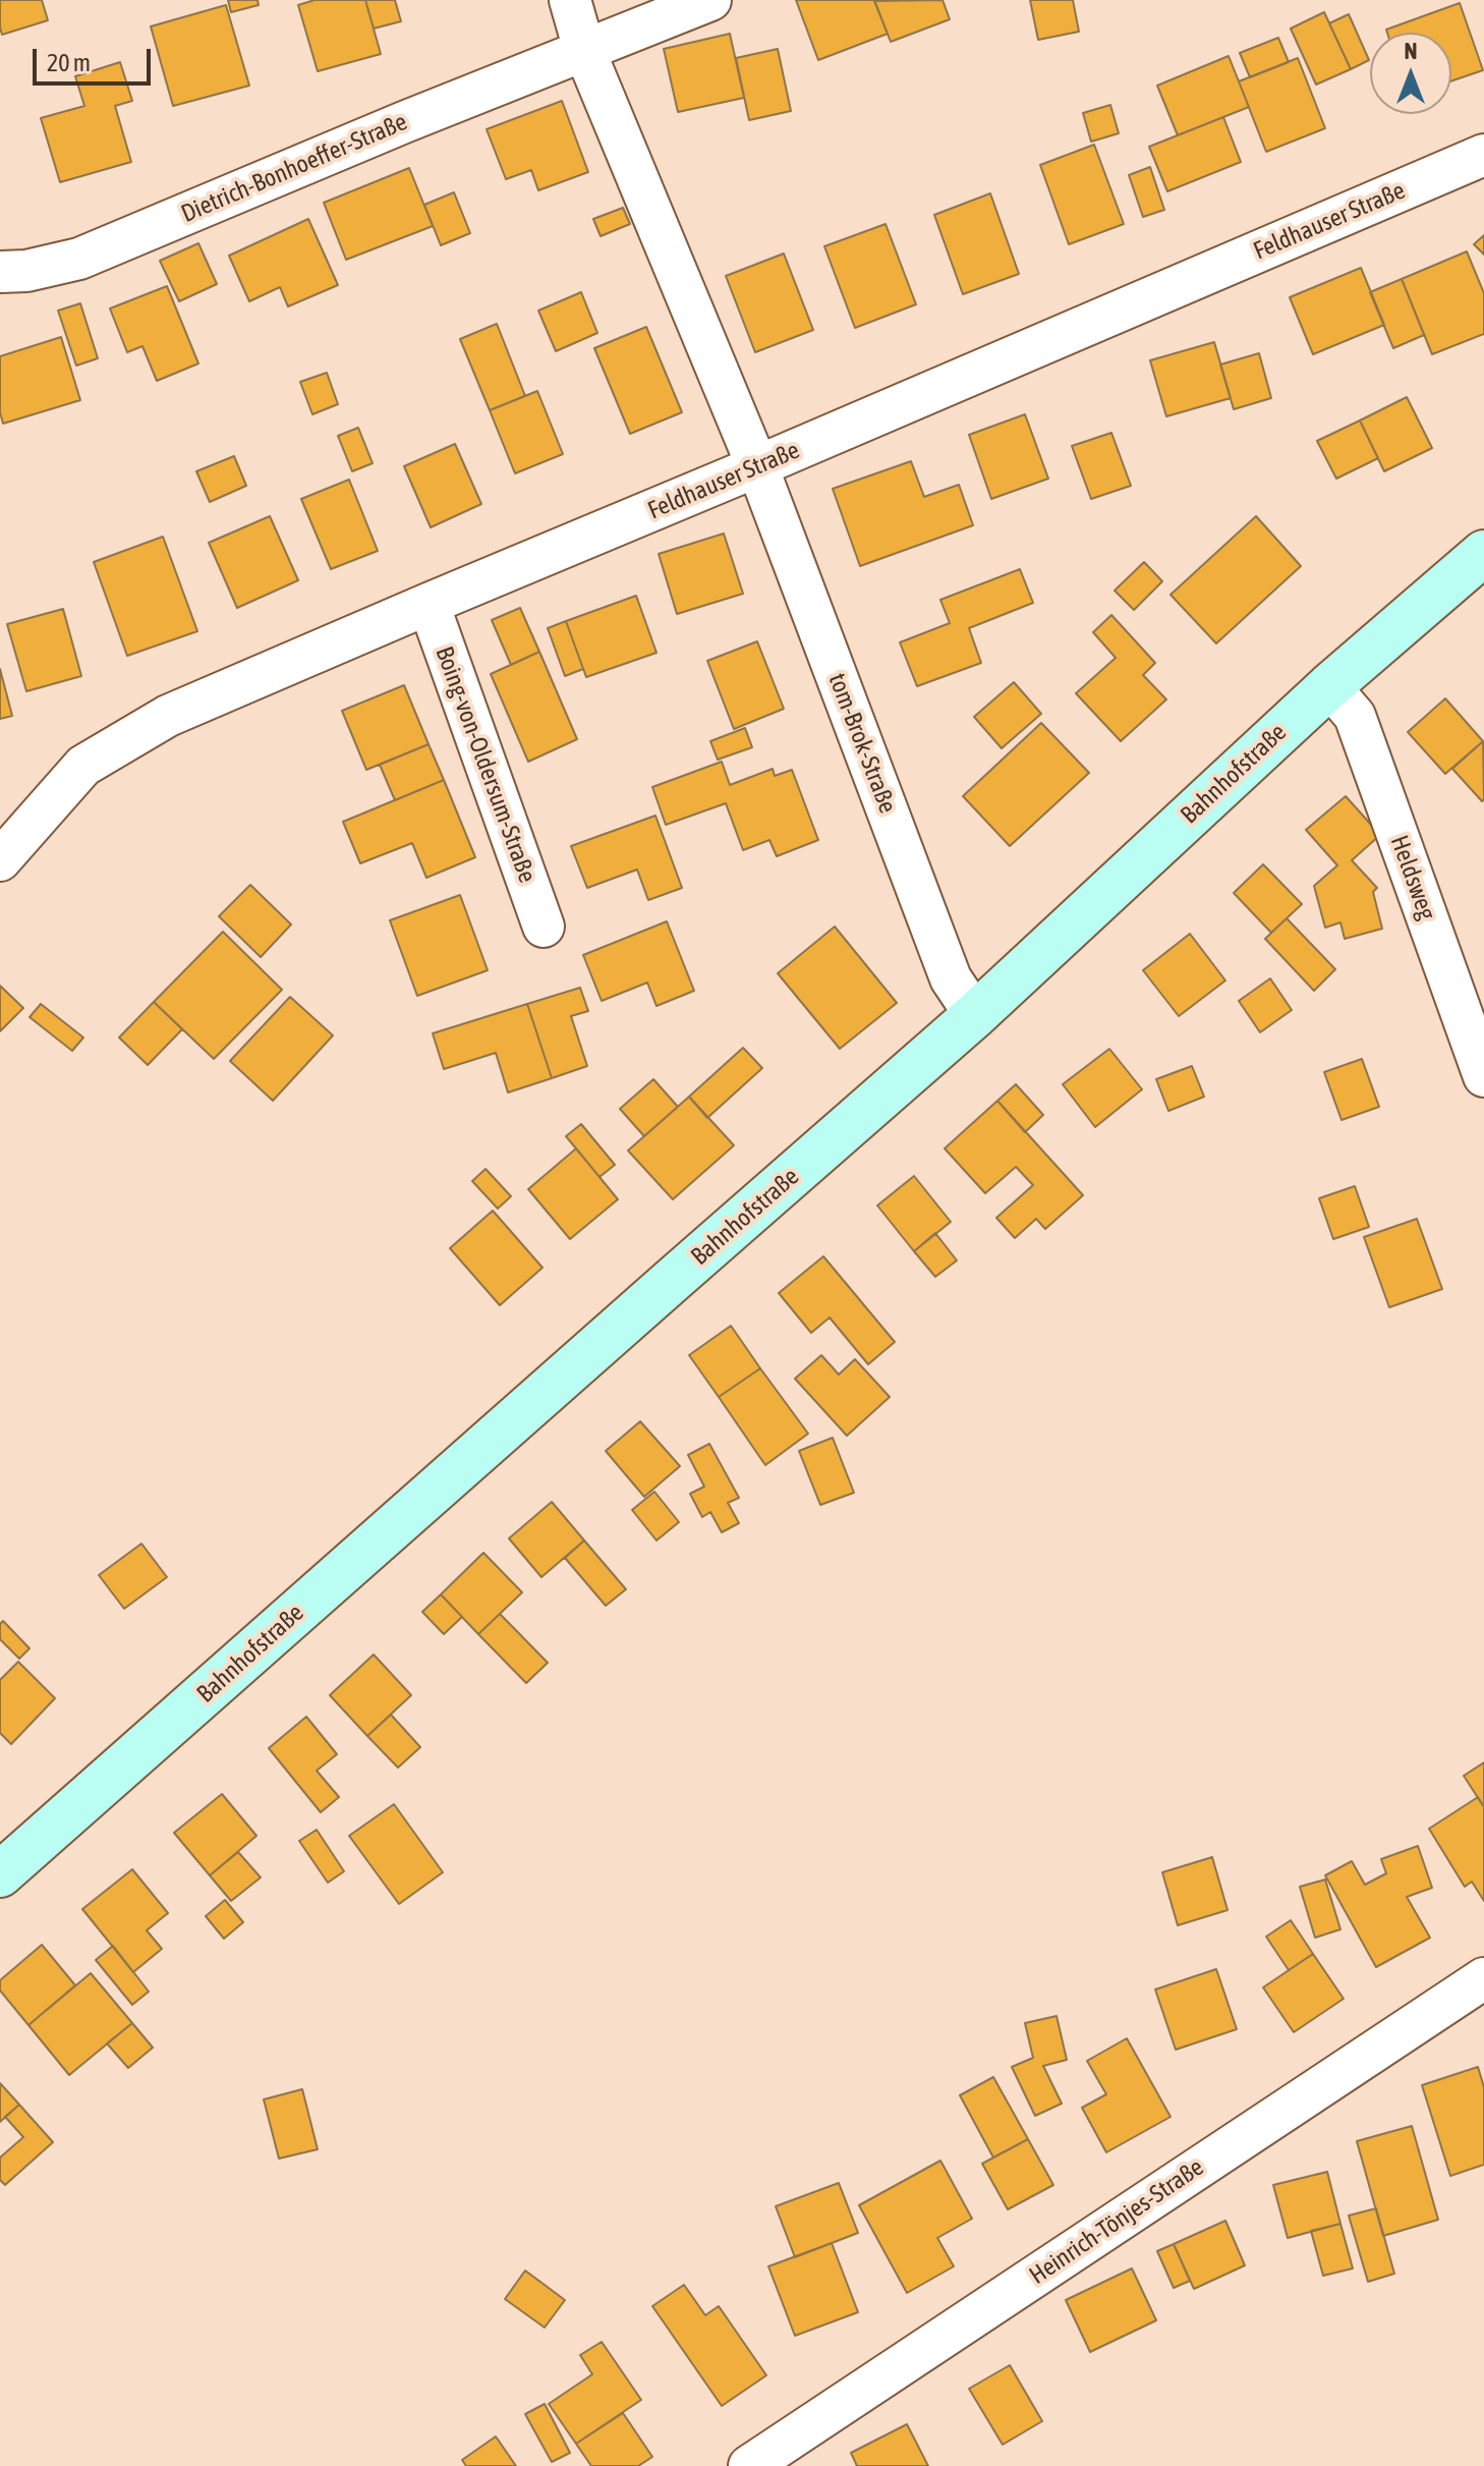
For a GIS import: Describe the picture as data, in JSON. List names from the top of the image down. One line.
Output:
{"streets":{"street":["Dietrich-Bonhoeffer-Straße","Feldhauser Straße","tom-Brok-Straße","Boing-von-Oldersum-Straße","Bahnhofstraße","Heldsweg","Heinrich-Tönjes-Straße"]},"crossings":[["Feldhauser Straße","tom-Brok-Straße"],["Feldhauser Straße","Boing-von-Oldersum-Straße"],["tom-Brok-Straße","Bahnhofstraße"],["Bahnhofstraße","Heldsweg"]],"scale_bar":"20 m","north":"top"}
